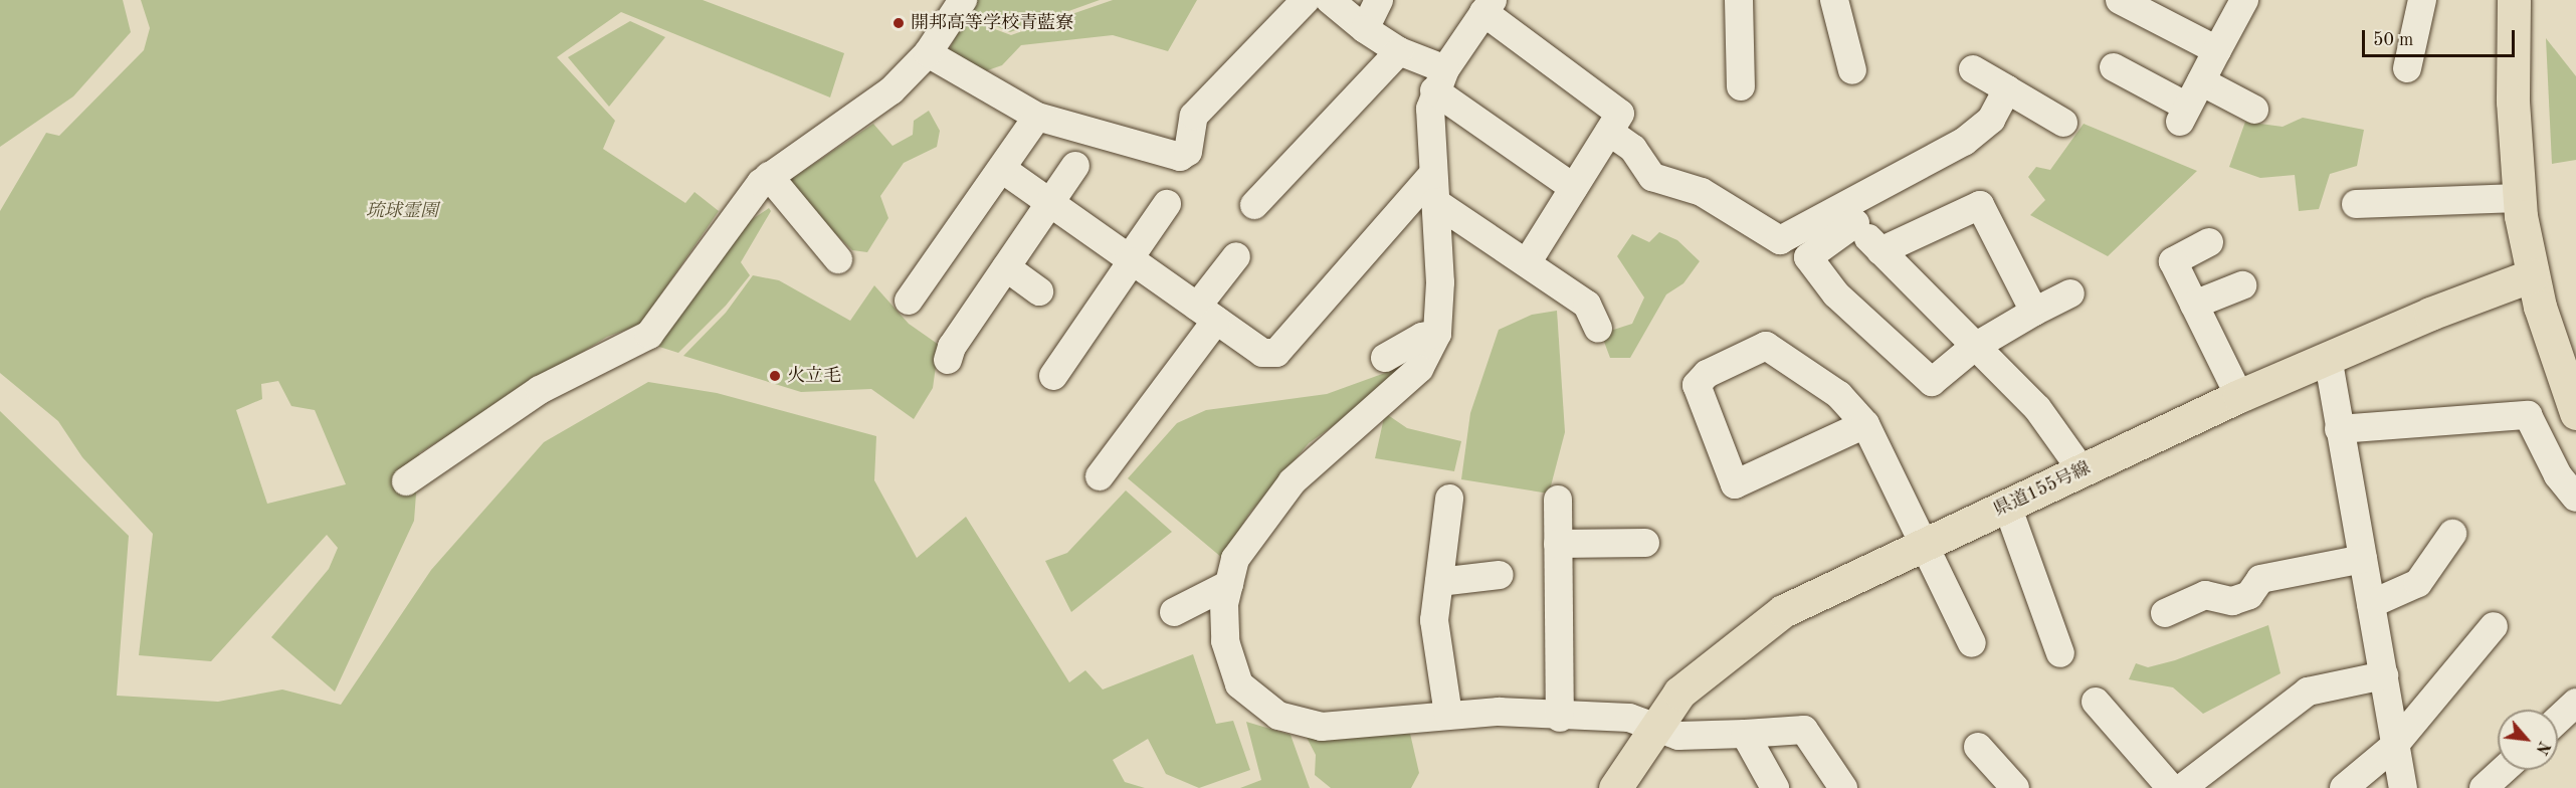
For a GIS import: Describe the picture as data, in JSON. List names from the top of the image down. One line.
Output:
{"streets":{"main road":["県道155号線"]},"parks":["琉球霊園"],"places":["開邦高等学校青藍寮","火立毛"],"scale_bar":"50 m","north":"bottom right"}
